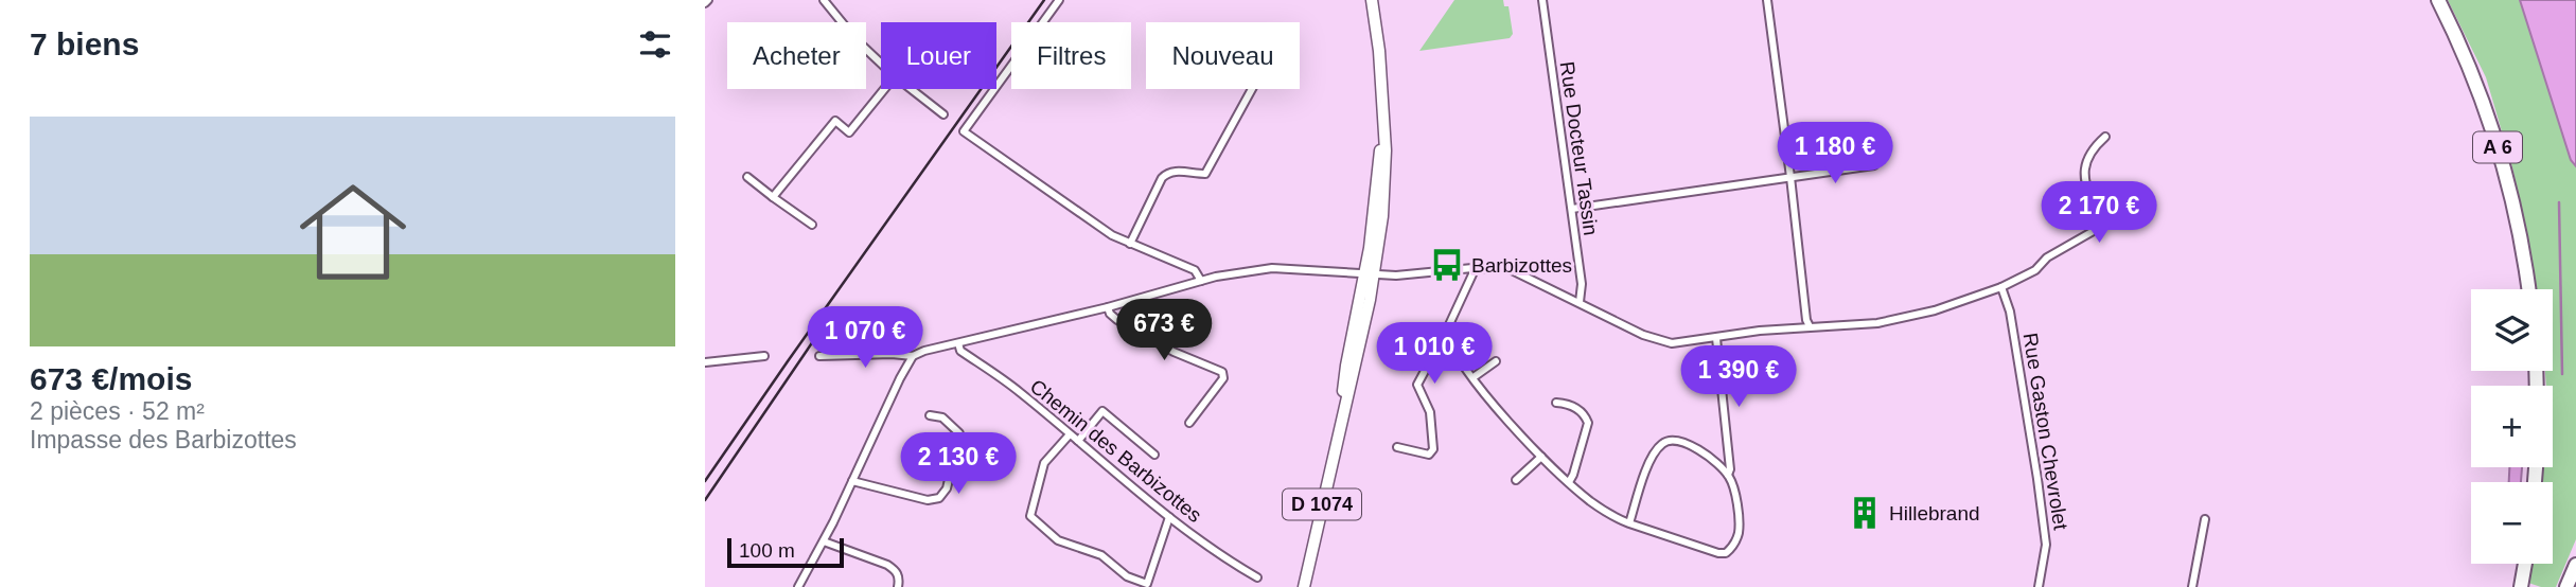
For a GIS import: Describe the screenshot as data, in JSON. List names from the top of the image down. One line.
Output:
{"streets":{"highway":["A 6"],"main road":["D 1074"],"street":["Rue Docteur Tassin","Rue Gaston Chevrolet","Chemin des Barbizottes"]},"places":{"bus stop":["Barbizottes"],"building":["Hillebrand"]},"scale_bar":"100 m","page":{"heading":"7 biens","chip":["Acheter","Louer","Filtres","Nouveau"],"list":[{"name":"673 €/mois","note":"2 pièces · 52 m² · Impasse des Barbizottes"}],"price":["1 180 €","2 170 €","673 €","1 070 €","1 010 €","1 390 €","2 130 €"],"map_buttons":["+","−"],"scale":"100 m"}}
